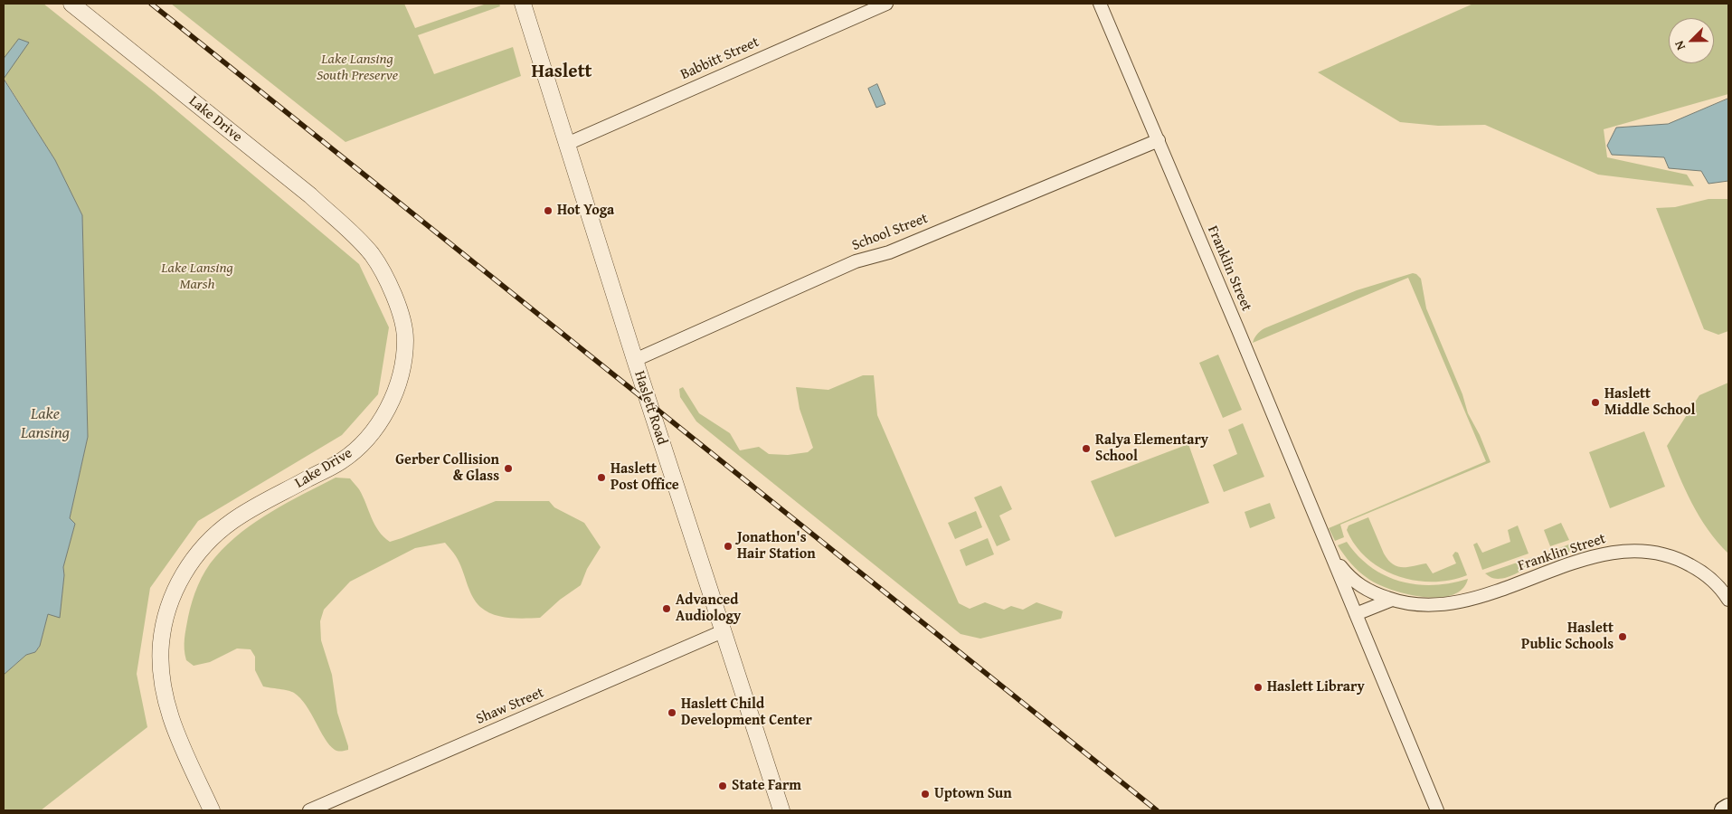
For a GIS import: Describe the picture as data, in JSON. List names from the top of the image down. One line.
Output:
{"streets":{"street":["Babbitt Street","Lake Drive","School Street","Franklin Street","Haslett Road","Shaw Street"]},"crossings":[["Babbitt Street","Haslett Road"],["School Street","Franklin Street"],["School Street","Haslett Road"],["Haslett Road","Shaw Street"]],"districts":["Haslett"],"water":["Lake Lansing"],"parks":["Lake Lansing South Preserve","Lake Lansing Marsh"],"places":["Hot Yoga","Haslett Middle School","Ralya Elementary School","Gerber Collision & Glass","Haslett Post Office","Jonathon's Hair Station","Advanced Audiology","Haslett Public Schools","Haslett Library","Haslett Child Development Center","State Farm","Uptown Sun"],"north":"bottom left"}
